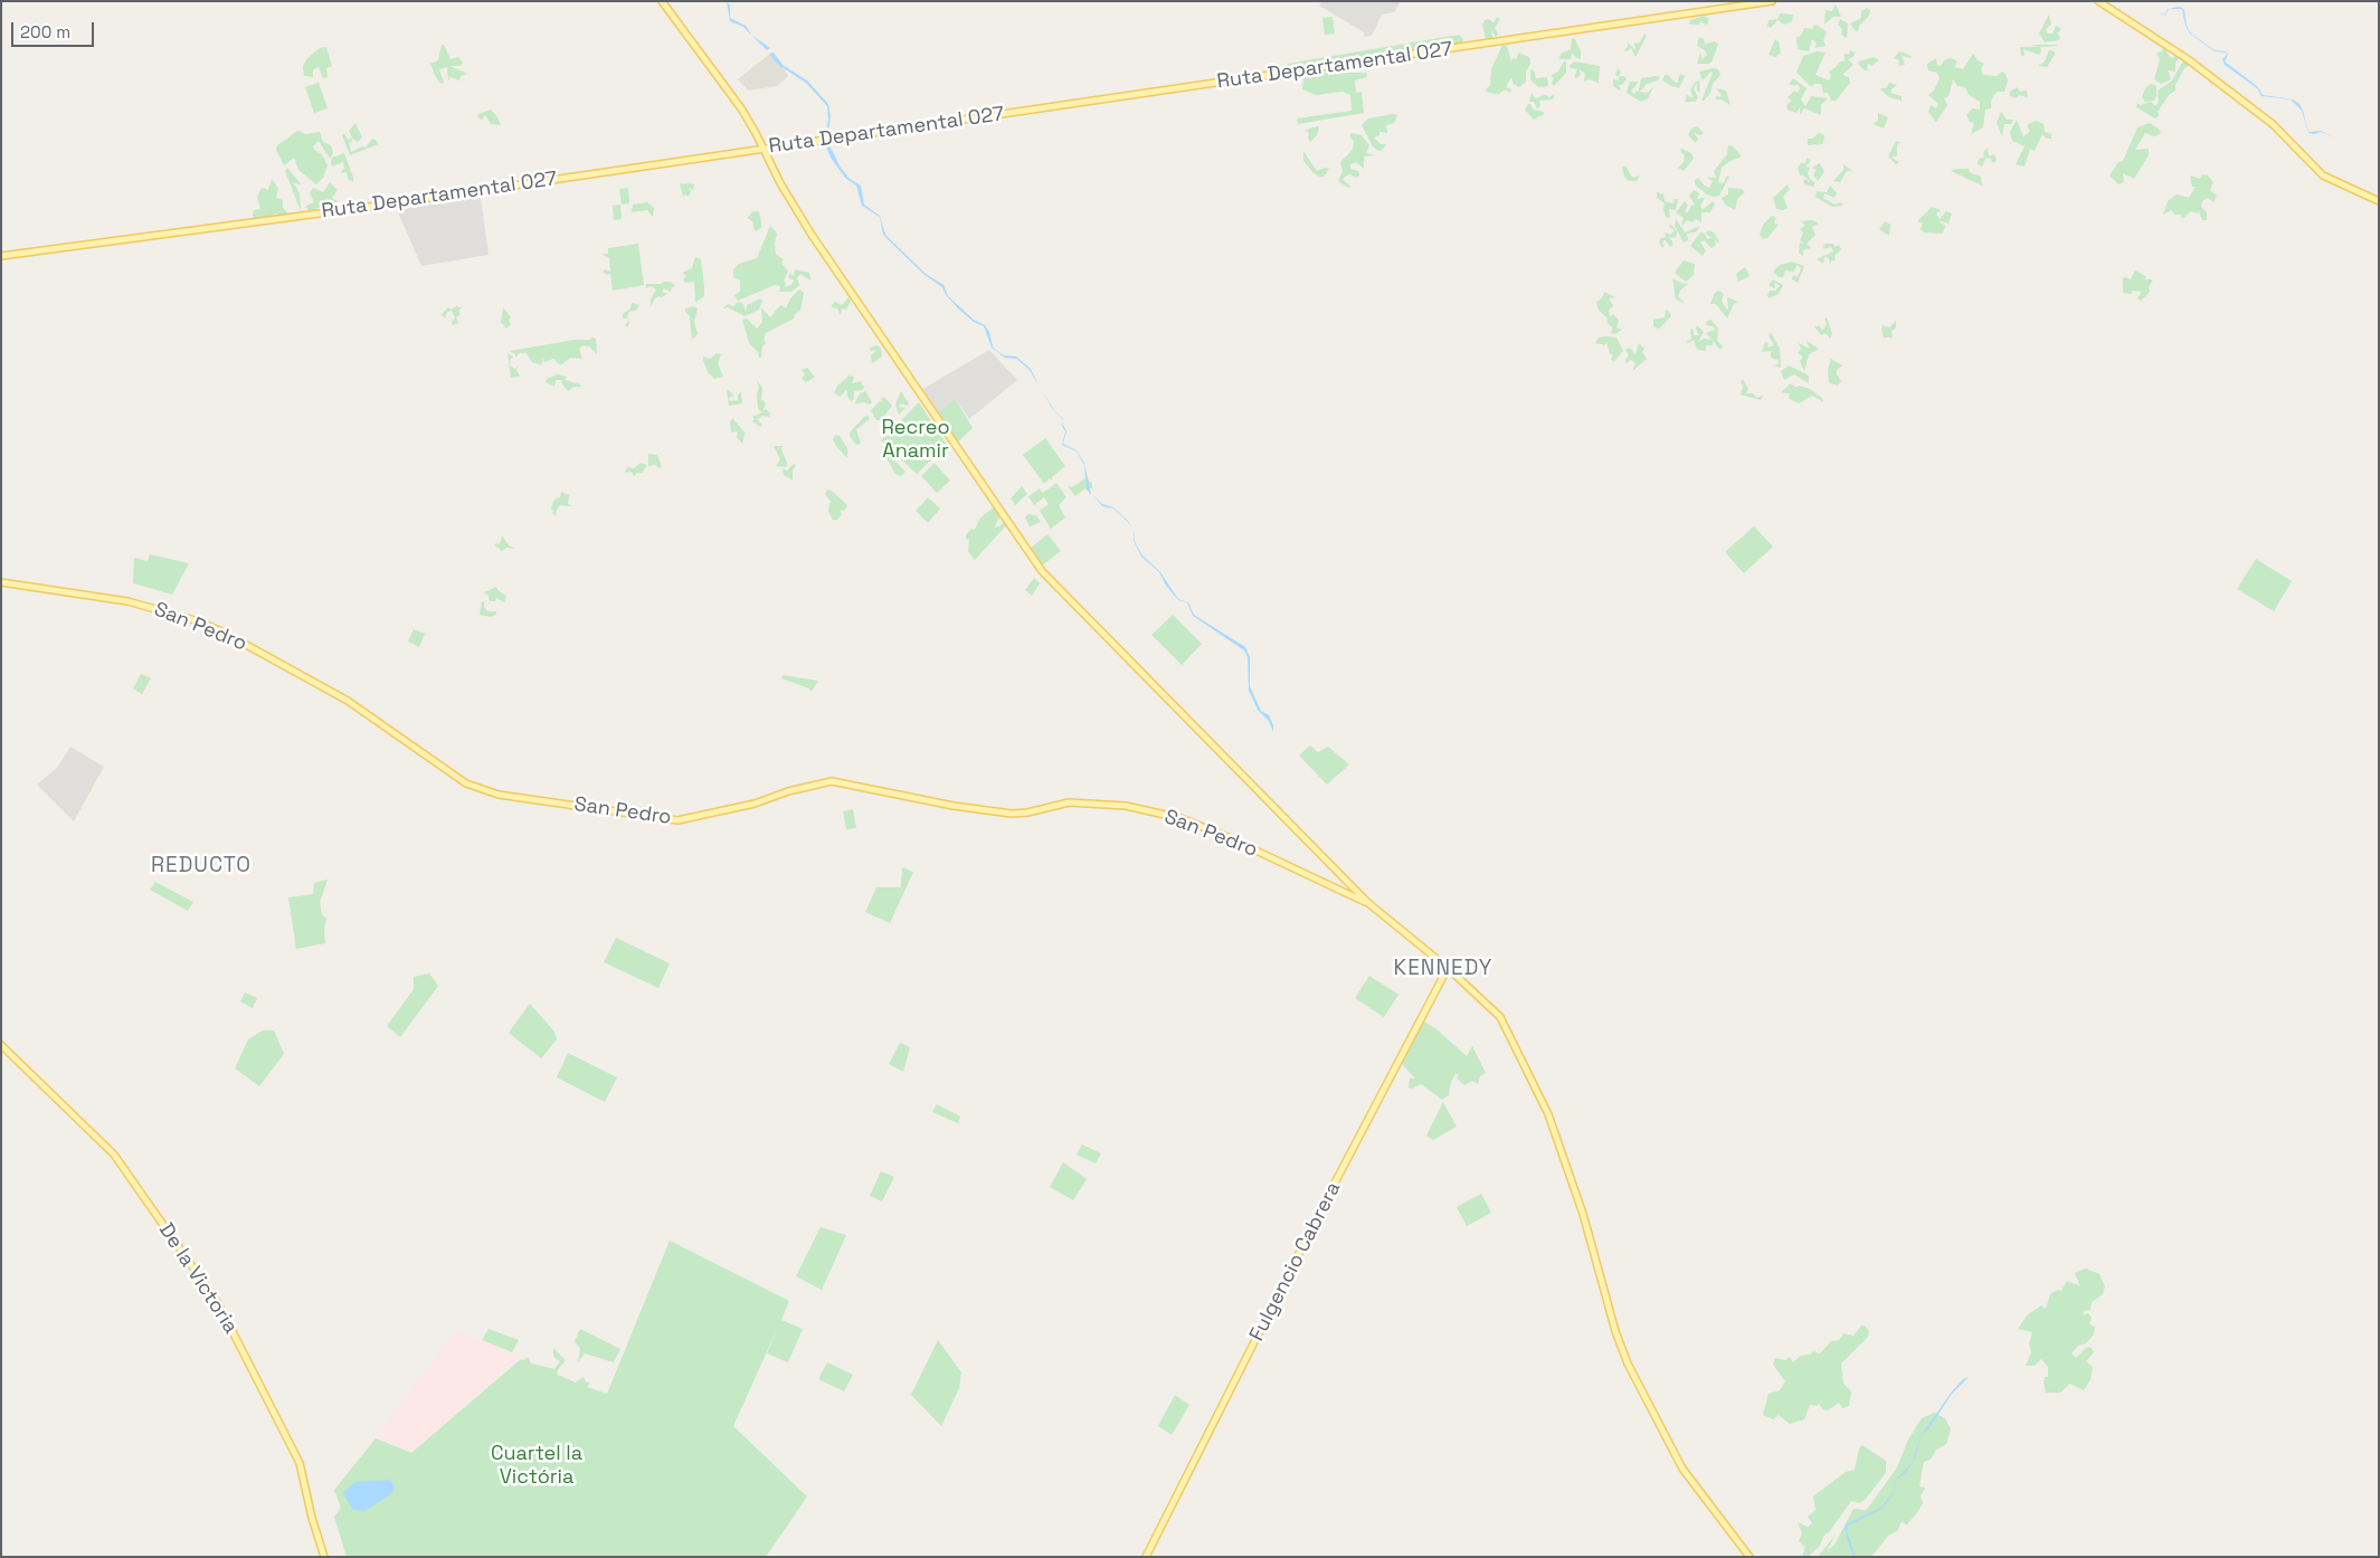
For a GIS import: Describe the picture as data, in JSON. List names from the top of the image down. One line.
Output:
{"streets":{"main road":["Ruta Departamental 027","San Pedro","Fulgencio Cabrera","De la Victoria"]},"districts":["REDUCTO","KENNEDY"],"parks":["Recreo Anamir","Cuartel la Victória"],"scale_bar":"200 m"}
